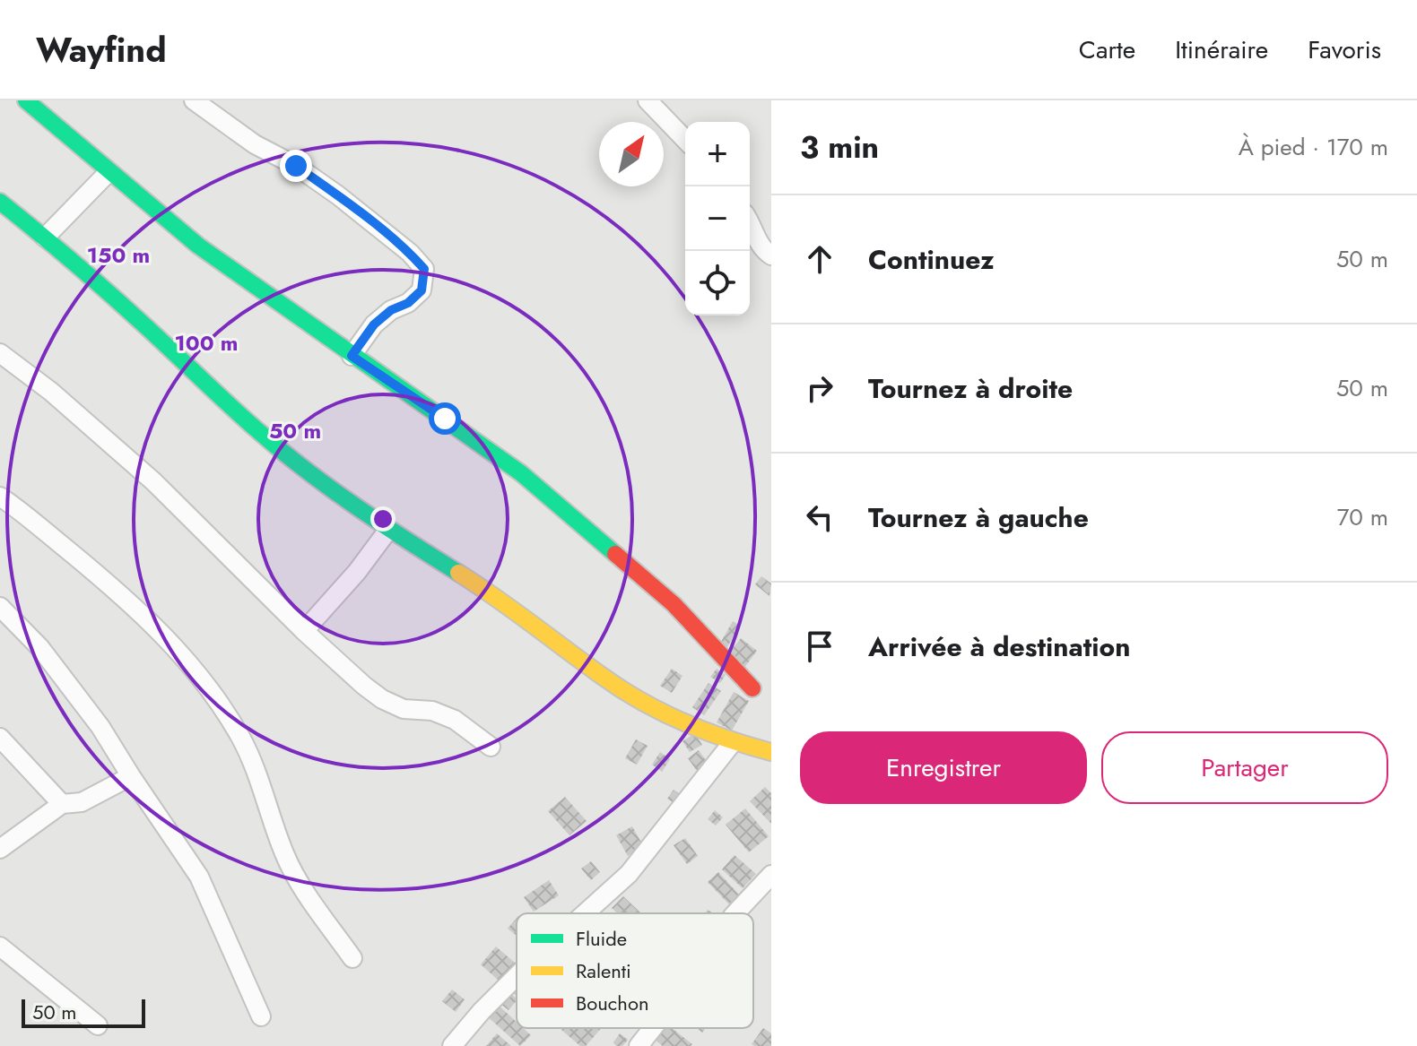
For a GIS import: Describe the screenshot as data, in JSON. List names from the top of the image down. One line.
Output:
{"legend":["Fluide","Ralenti","Bouchon"],"scale_bar":"50 m","north":"top right","page":{"header":"Wayfind","nav":["Carte","Itinéraire","Favoris"],"heading":["3 min","À pied · 170 m"],"map_buttons":["+","−"],"list":[["Continuez","50 m"],["Tournez à droite","50 m"],["Tournez à gauche","70 m"],"Arrivée à destination"],"buttons":["Enregistrer","Partager"],"scale":"50 m"},"rings":["150 m","100 m","50 m"]}
